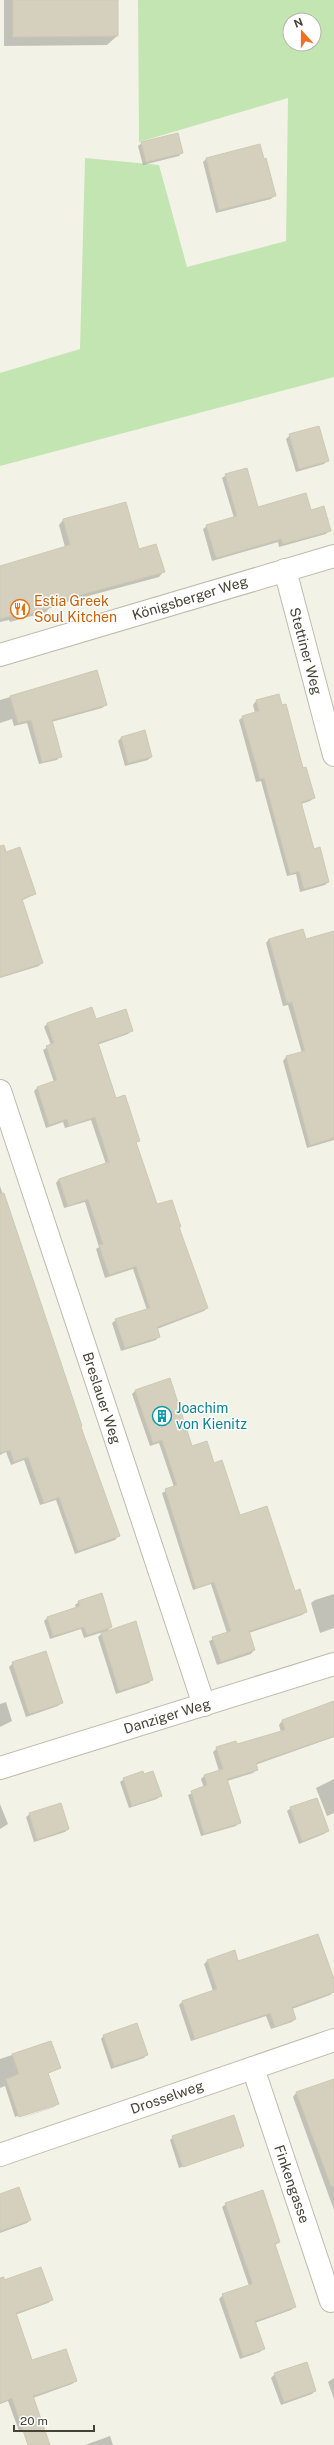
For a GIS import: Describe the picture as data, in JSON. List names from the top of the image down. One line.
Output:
{"streets":{"street":["Königsberger Weg","Stettiner Weg","Breslauer Weg","Danziger Weg","Drosselweg","Finkengasse"]},"crossings":[["Königsberger Weg","Stettiner Weg"],["Breslauer Weg","Danziger Weg"],["Drosselweg","Finkengasse"]],"places":{"restaurant":["Estia Greek Soul Kitchen"],"building":["Joachim von Kienitz"]},"scale_bar":"20 m","north":"top"}
